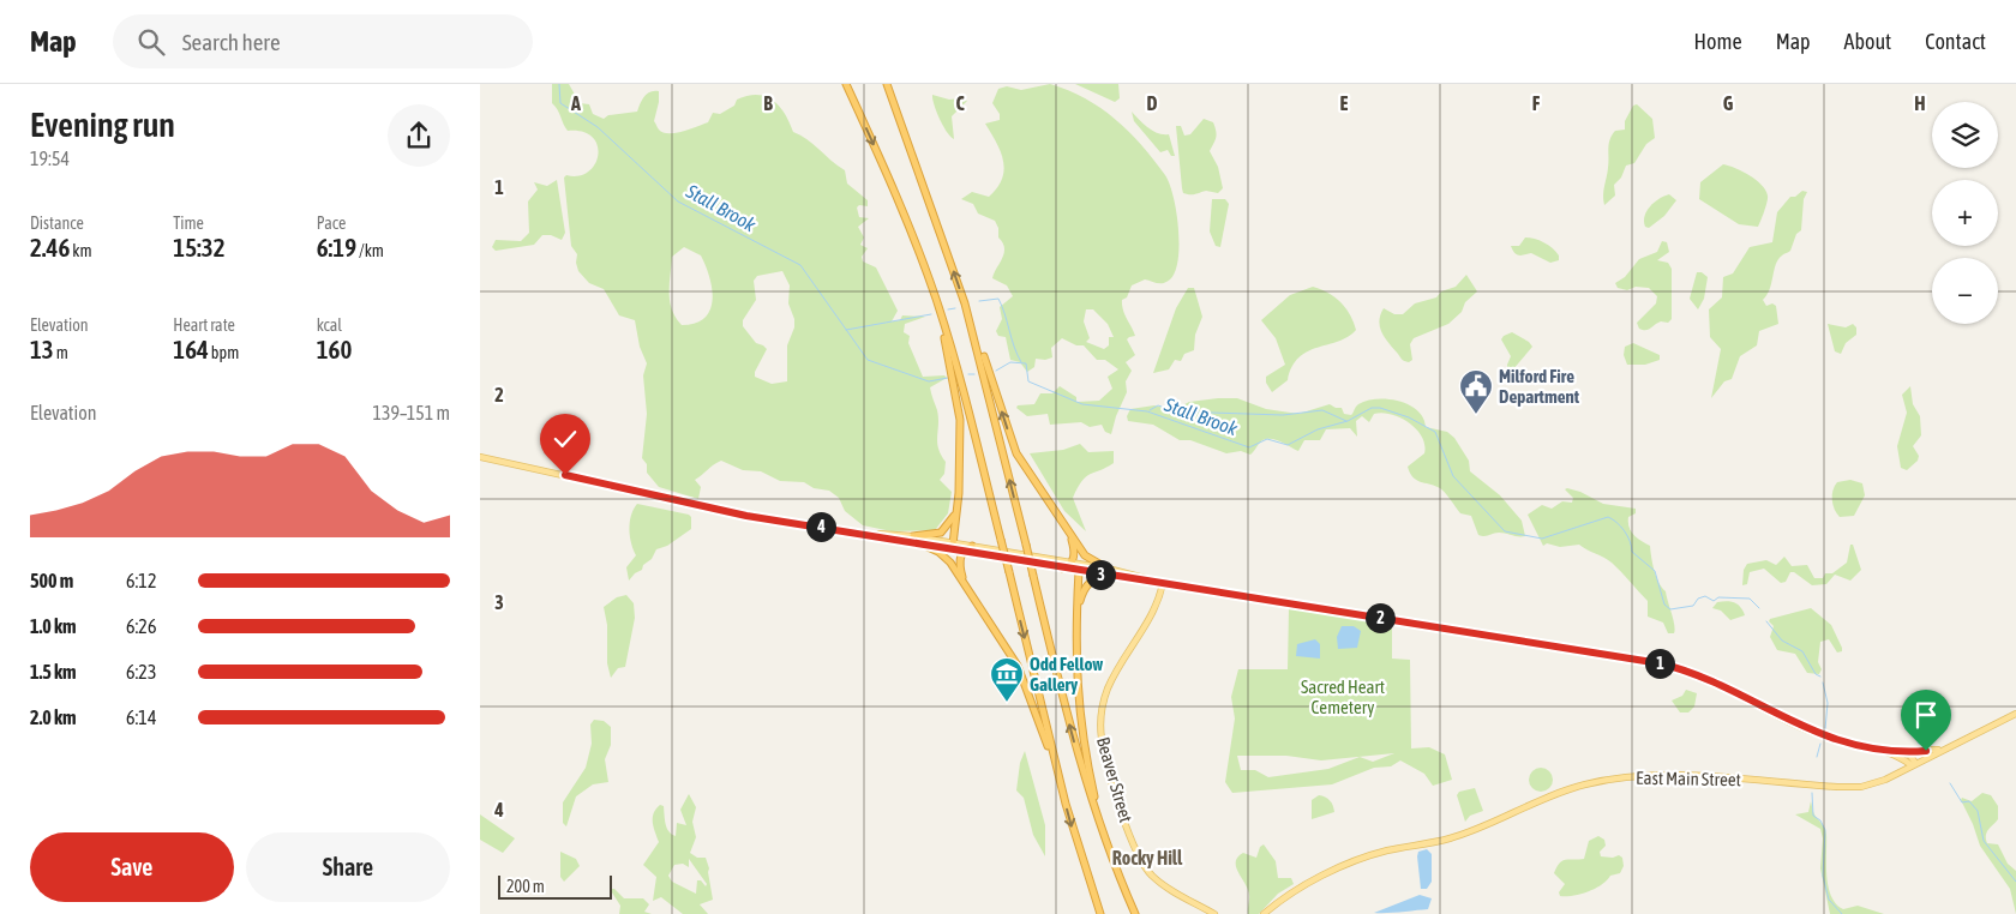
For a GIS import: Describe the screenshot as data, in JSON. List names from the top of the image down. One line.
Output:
{"streets":{"main road":["East Main Street","Beaver Street"]},"districts":["Rocky Hill"],"water":["Stall Brook"],"parks":["Sacred Heart Cemetery"],"places":{"public building":["Milford Fire Department"],"museum":["Odd Fellow Gallery"]},"scale_bar":"200 m","page":{"header":"Map","search":"Search here","nav":["Home","Map","About","Contact"],"heading":["Evening run","19:54"],"map_buttons":["+","−"],"stats":[["Distance","2.46 km"],["Time","15:32"],["Pace","6:19 /km"],["Elevation","13 m"],["Heart rate","164 bpm"],["kcal","160"]],"chart":["Elevation","139–151 m"],"pins":["4","3","2","1"],"list":[{"name":"500 m","note":"6:12"},{"name":"1.0 km","note":"6:26"},{"name":"1.5 km","note":"6:23"},{"name":"2.0 km","note":"6:14"}],"buttons":["Save","Share"],"scale":"200 m"},"grid":{"columns":["A","B","C","D","E","F","G","H"],"rows":["1","2","3","4"]}}
